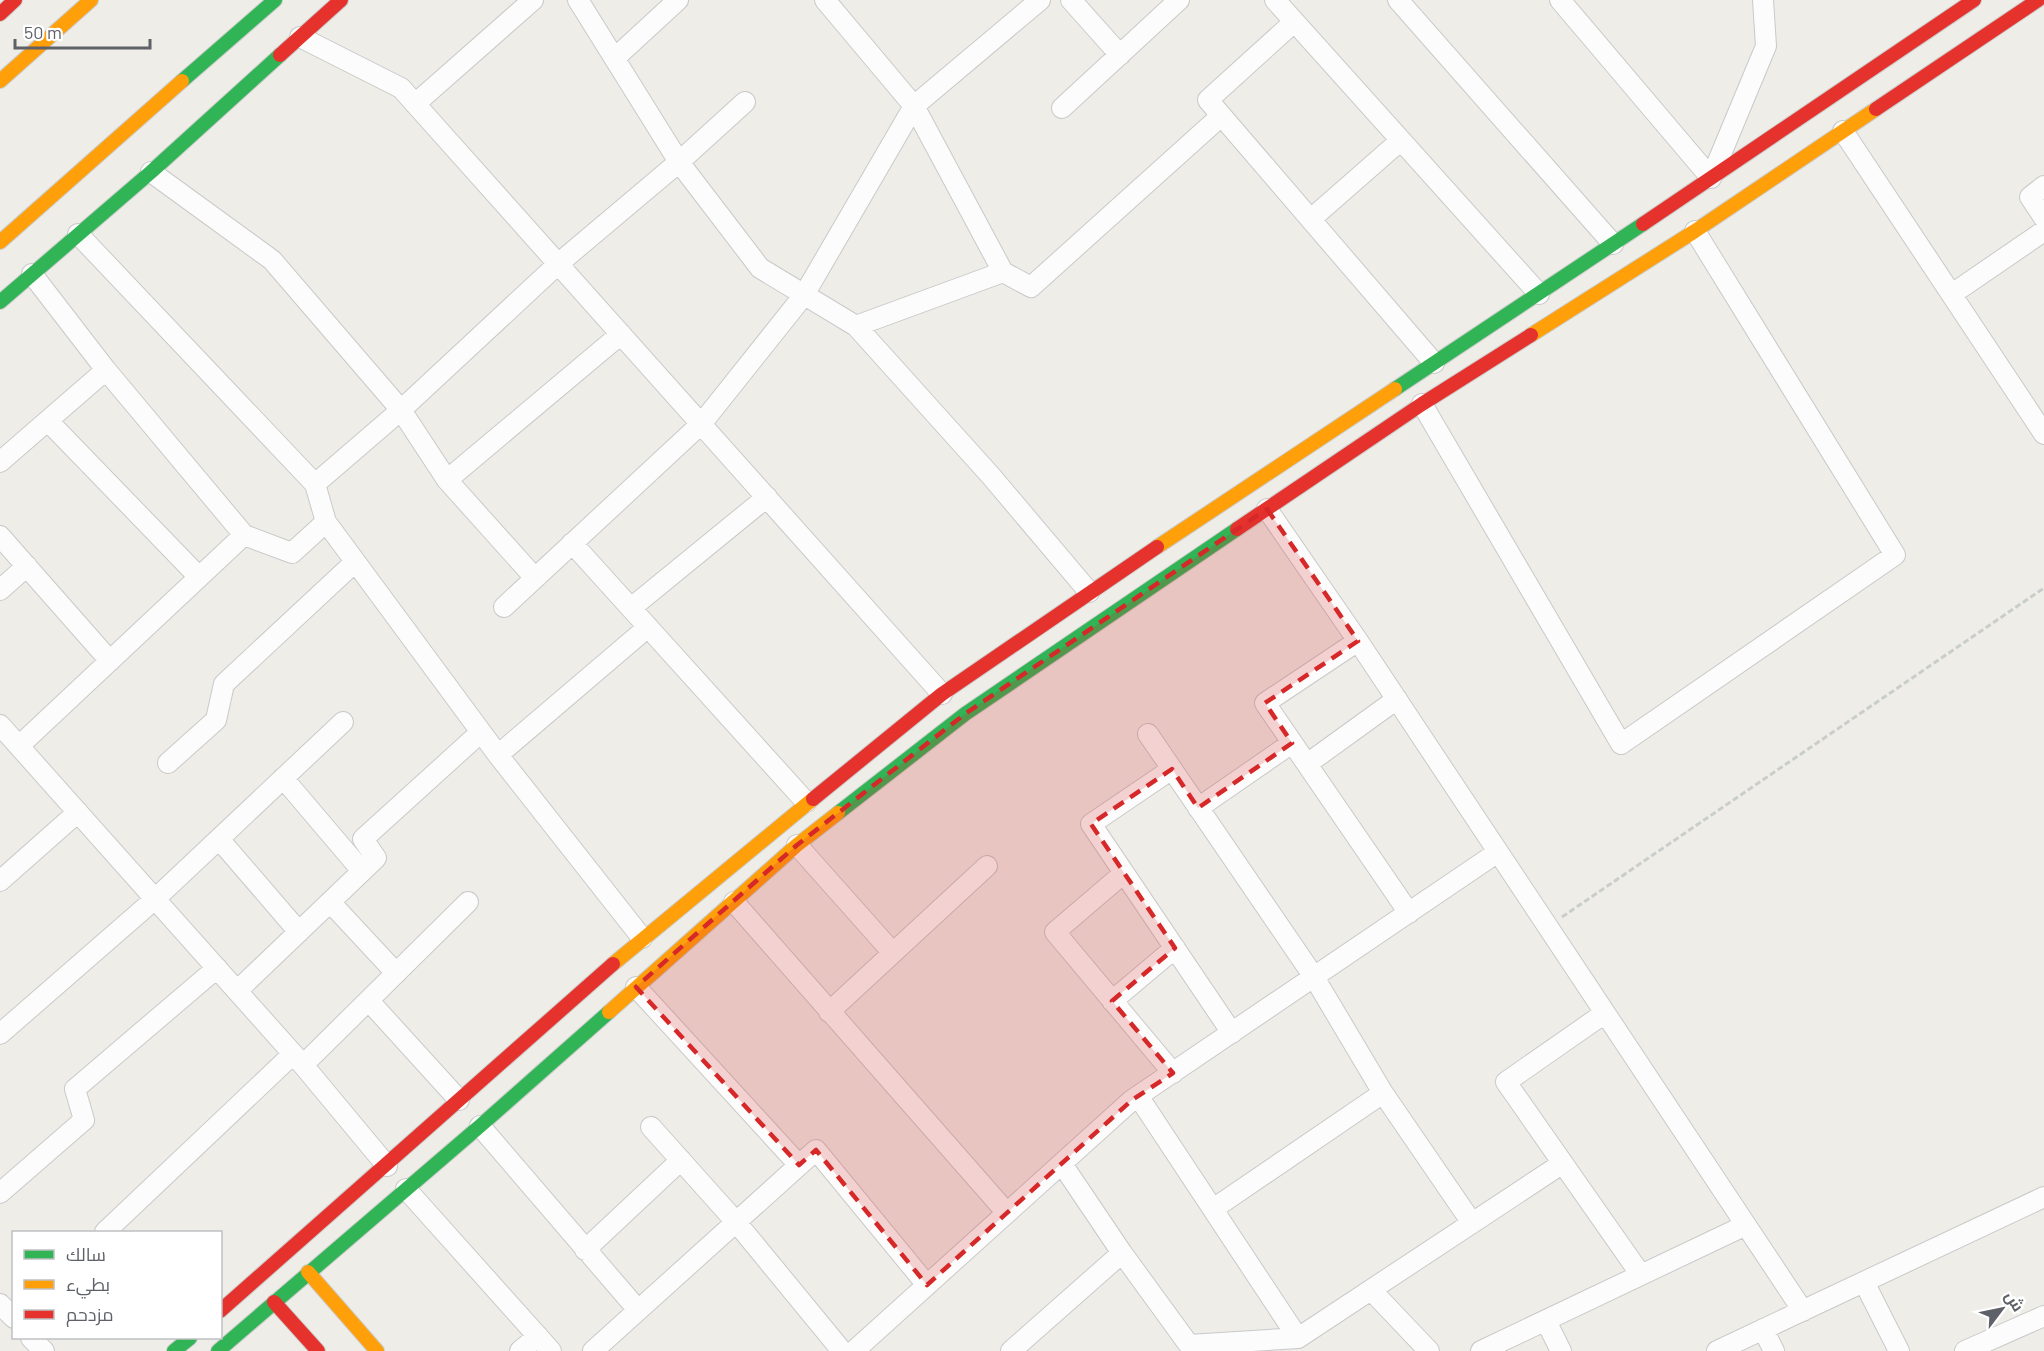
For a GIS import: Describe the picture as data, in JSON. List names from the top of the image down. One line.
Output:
{"legend":["سالك","بطيء","مزدحم"],"scale_bar":"50 m","north":"top right"}
